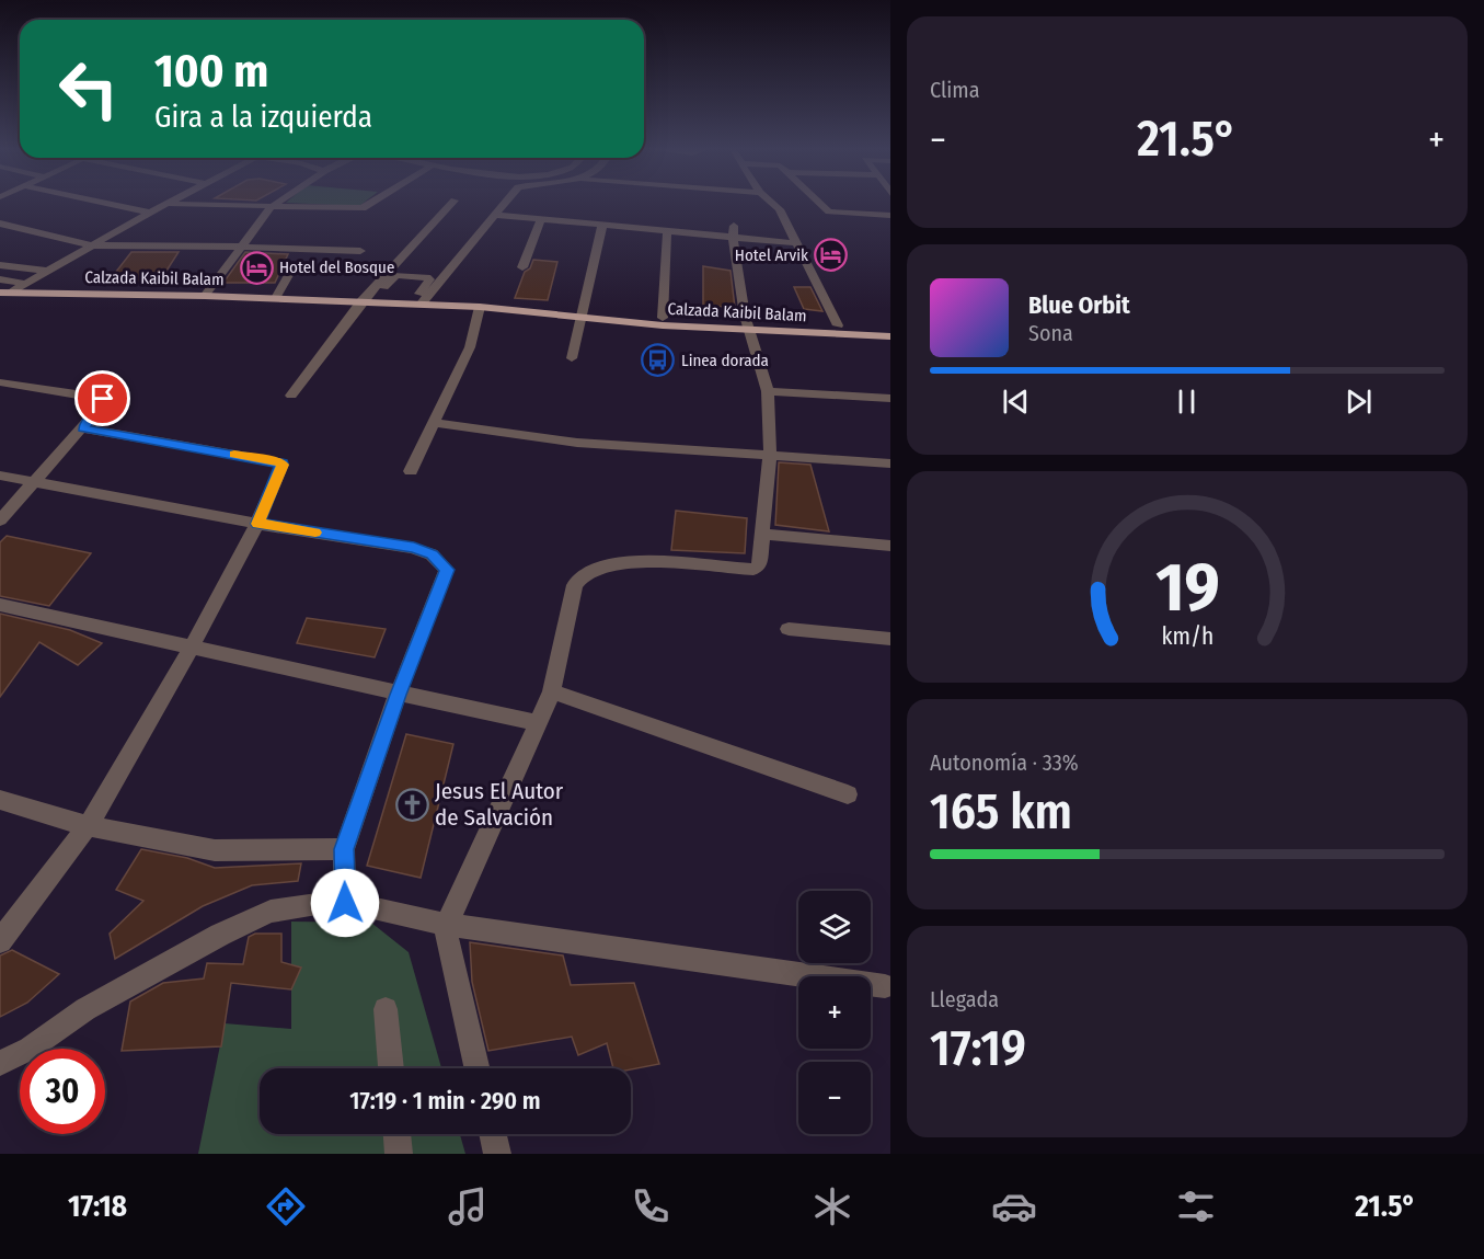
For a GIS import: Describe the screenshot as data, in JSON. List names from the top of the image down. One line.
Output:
{"streets":{"main road":["Calzada Kaibil Balam"]},"places":{"hotel":["Hotel Arvik","Hotel del Bosque"],"bus stop":["Linea dorada"],"church":["Jesus El Autor de Salvación"]},"page":{"tile":["Clima",["Autonomía · 33%","165 km"],["Llegada","17:19"]],"turn":["100 m","Gira a la izquierda"],"heat":["−","21.5°","+"],"song":["Blue Orbit","Sona"],"map_buttons":["+","−"],"limit":"30","trip":"17:19 · 1 min · 290 m","tabs":["17:18","21.5°"],"gauge":["19","km/h"]}}
